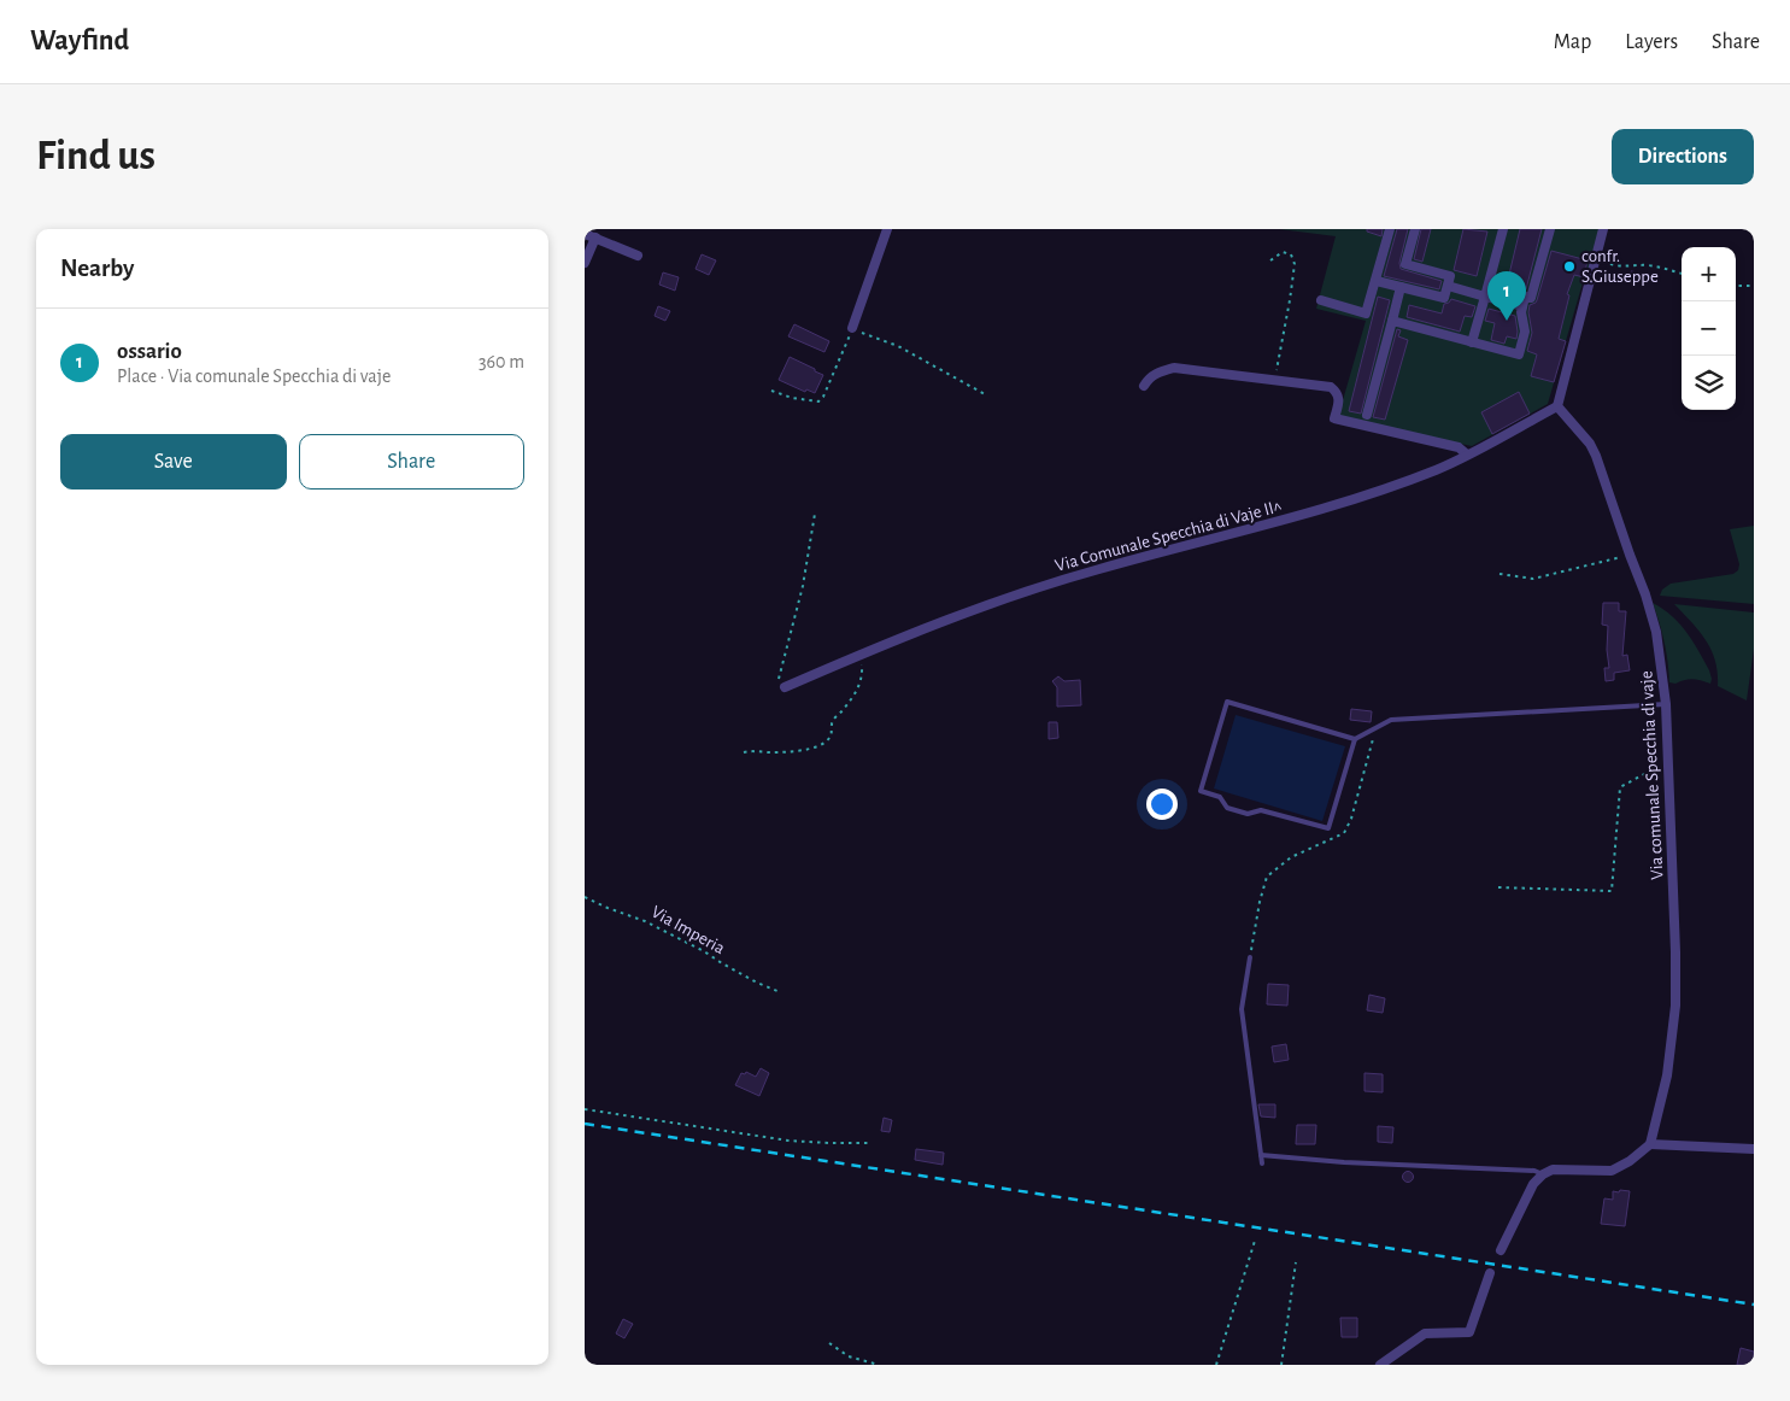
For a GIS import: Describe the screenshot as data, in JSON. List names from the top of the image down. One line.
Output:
{"streets":{"street":["Via Comunale Specchia di Vaje II^","Via comunale Specchia di vaje"],"path":["Via Imperia"]},"crossings":[["Via Comunale Specchia di Vaje II^","Via comunale Specchia di vaje"]],"places":["confr. S.Giuseppe"],"page":{"header":"Wayfind","nav":["Map","Layers","Share"],"buttons":["Directions",["Save","Share"]],"title":"Find us","heading":"Nearby","map_buttons":["+","−"],"pins":"1","list":[{"mark":"1","name":"ossario","note":"Place · Via comunale Specchia di vaje","value":"360 m"}]}}
